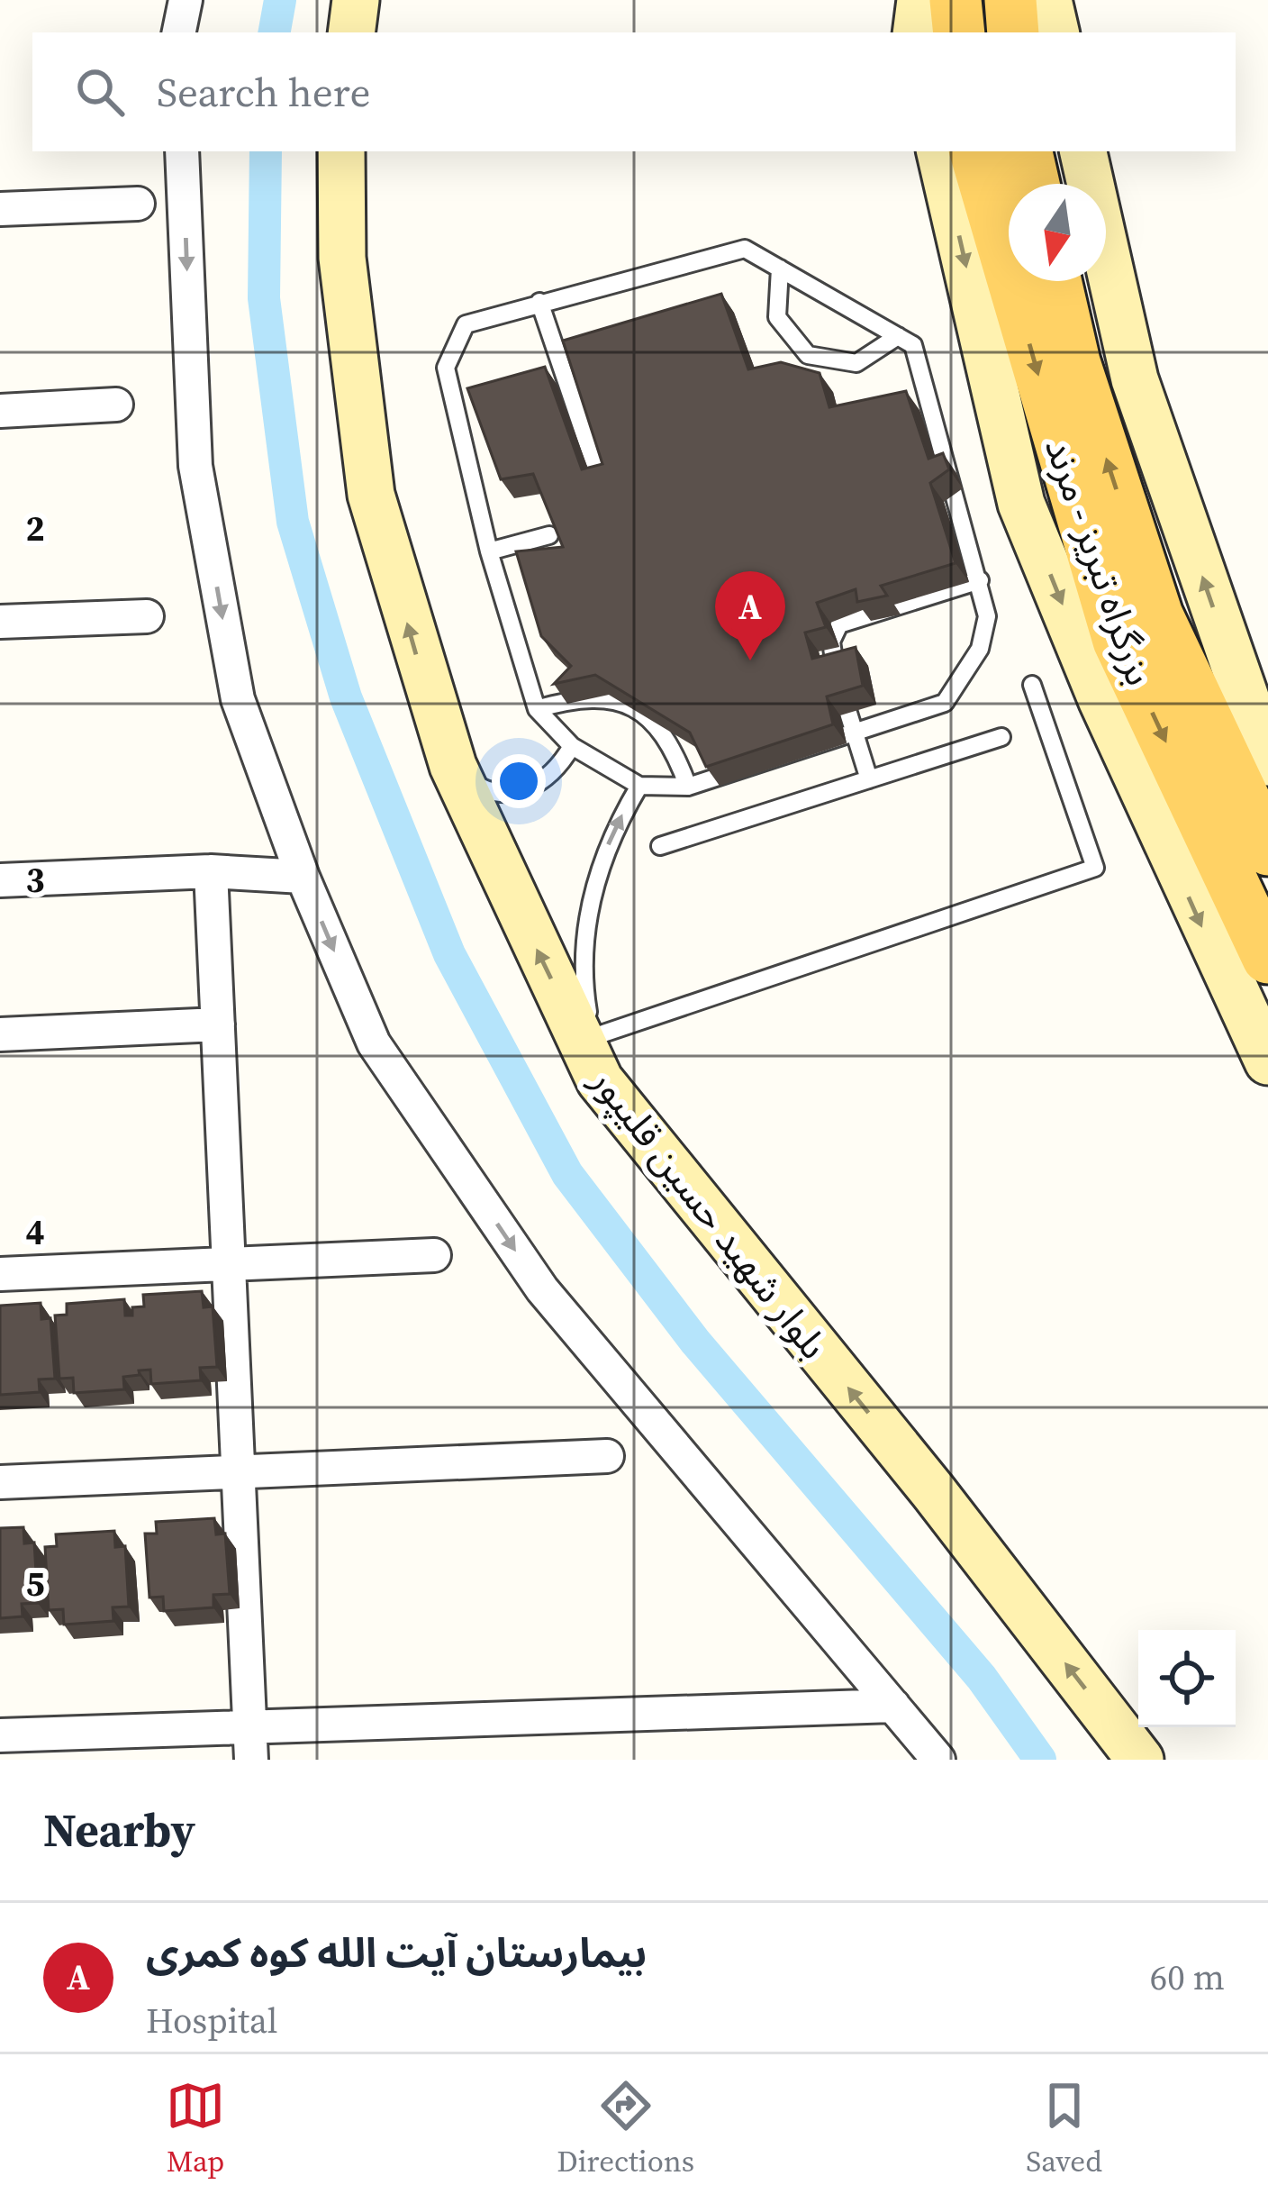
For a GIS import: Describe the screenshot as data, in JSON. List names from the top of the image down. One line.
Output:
{"streets":{"main road":["بزرگراه تبریز - مرند"],"street":["بلوار شهید حسین قلیپور"]},"north":"bottom","page":{"search":"Search here","pins":"A","heading":"Nearby","list":[{"mark":"A","name":"بیمارستان آیت الله کوه کمری","note":"Hospital","value":"60 m"}],"nav":["Map","Directions","Saved"]},"grid":{"rows":["2","3","4","5"]}}
